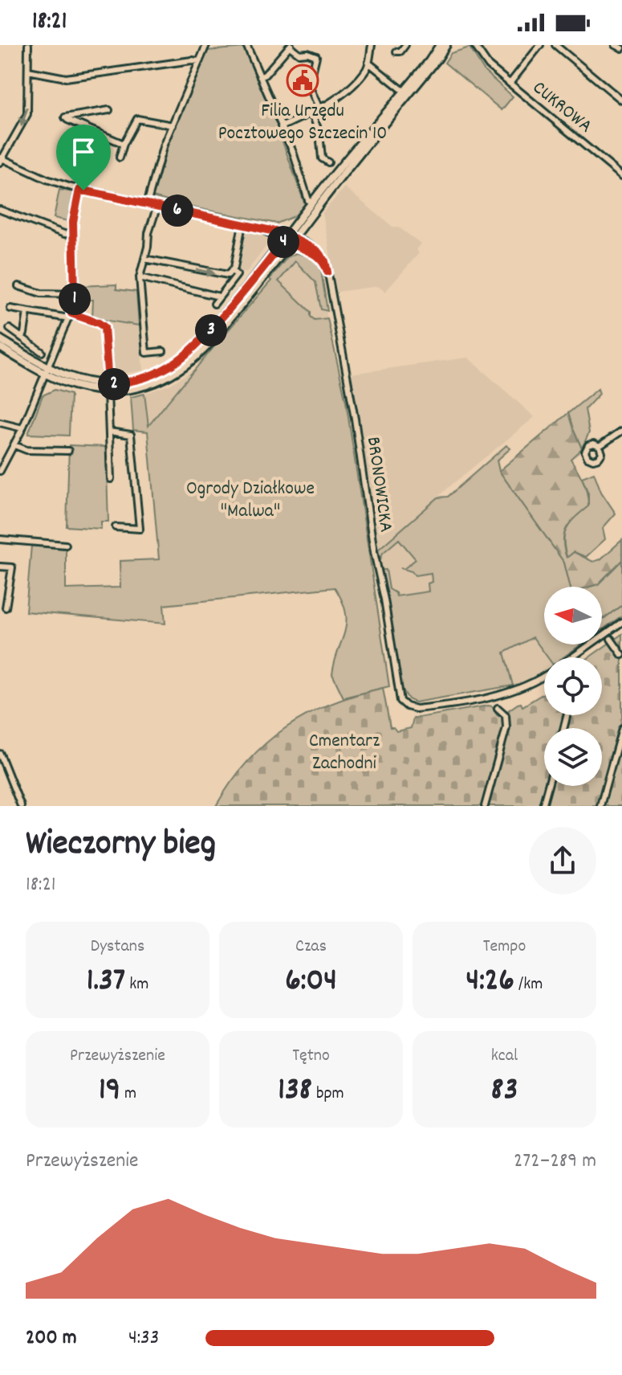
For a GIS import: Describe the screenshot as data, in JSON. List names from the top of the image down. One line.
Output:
{"streets":{"street":["CUKROWA","BRONOWICKA"]},"parks":["Ogrody Działkowe \"Malwa\"","Cmentarz Zachodni"],"places":{"public building":["Filia Urzędu Pocztowego Szczecin 10"]},"north":"left","page":{"status":"18:21","pins":["6","4","1","3","2"],"heading":["Wieczorny bieg","18:21"],"stats":[["Dystans","1.37 km"],["Czas","6:04"],["Tempo","4:26 /km"],["Przewyższenie","19 m"],["Tętno","138 bpm"],["kcal","83"]],"chart":["Przewyższenie","272–289 m"],"list":[{"name":"200 m","note":"4:33"}]}}
